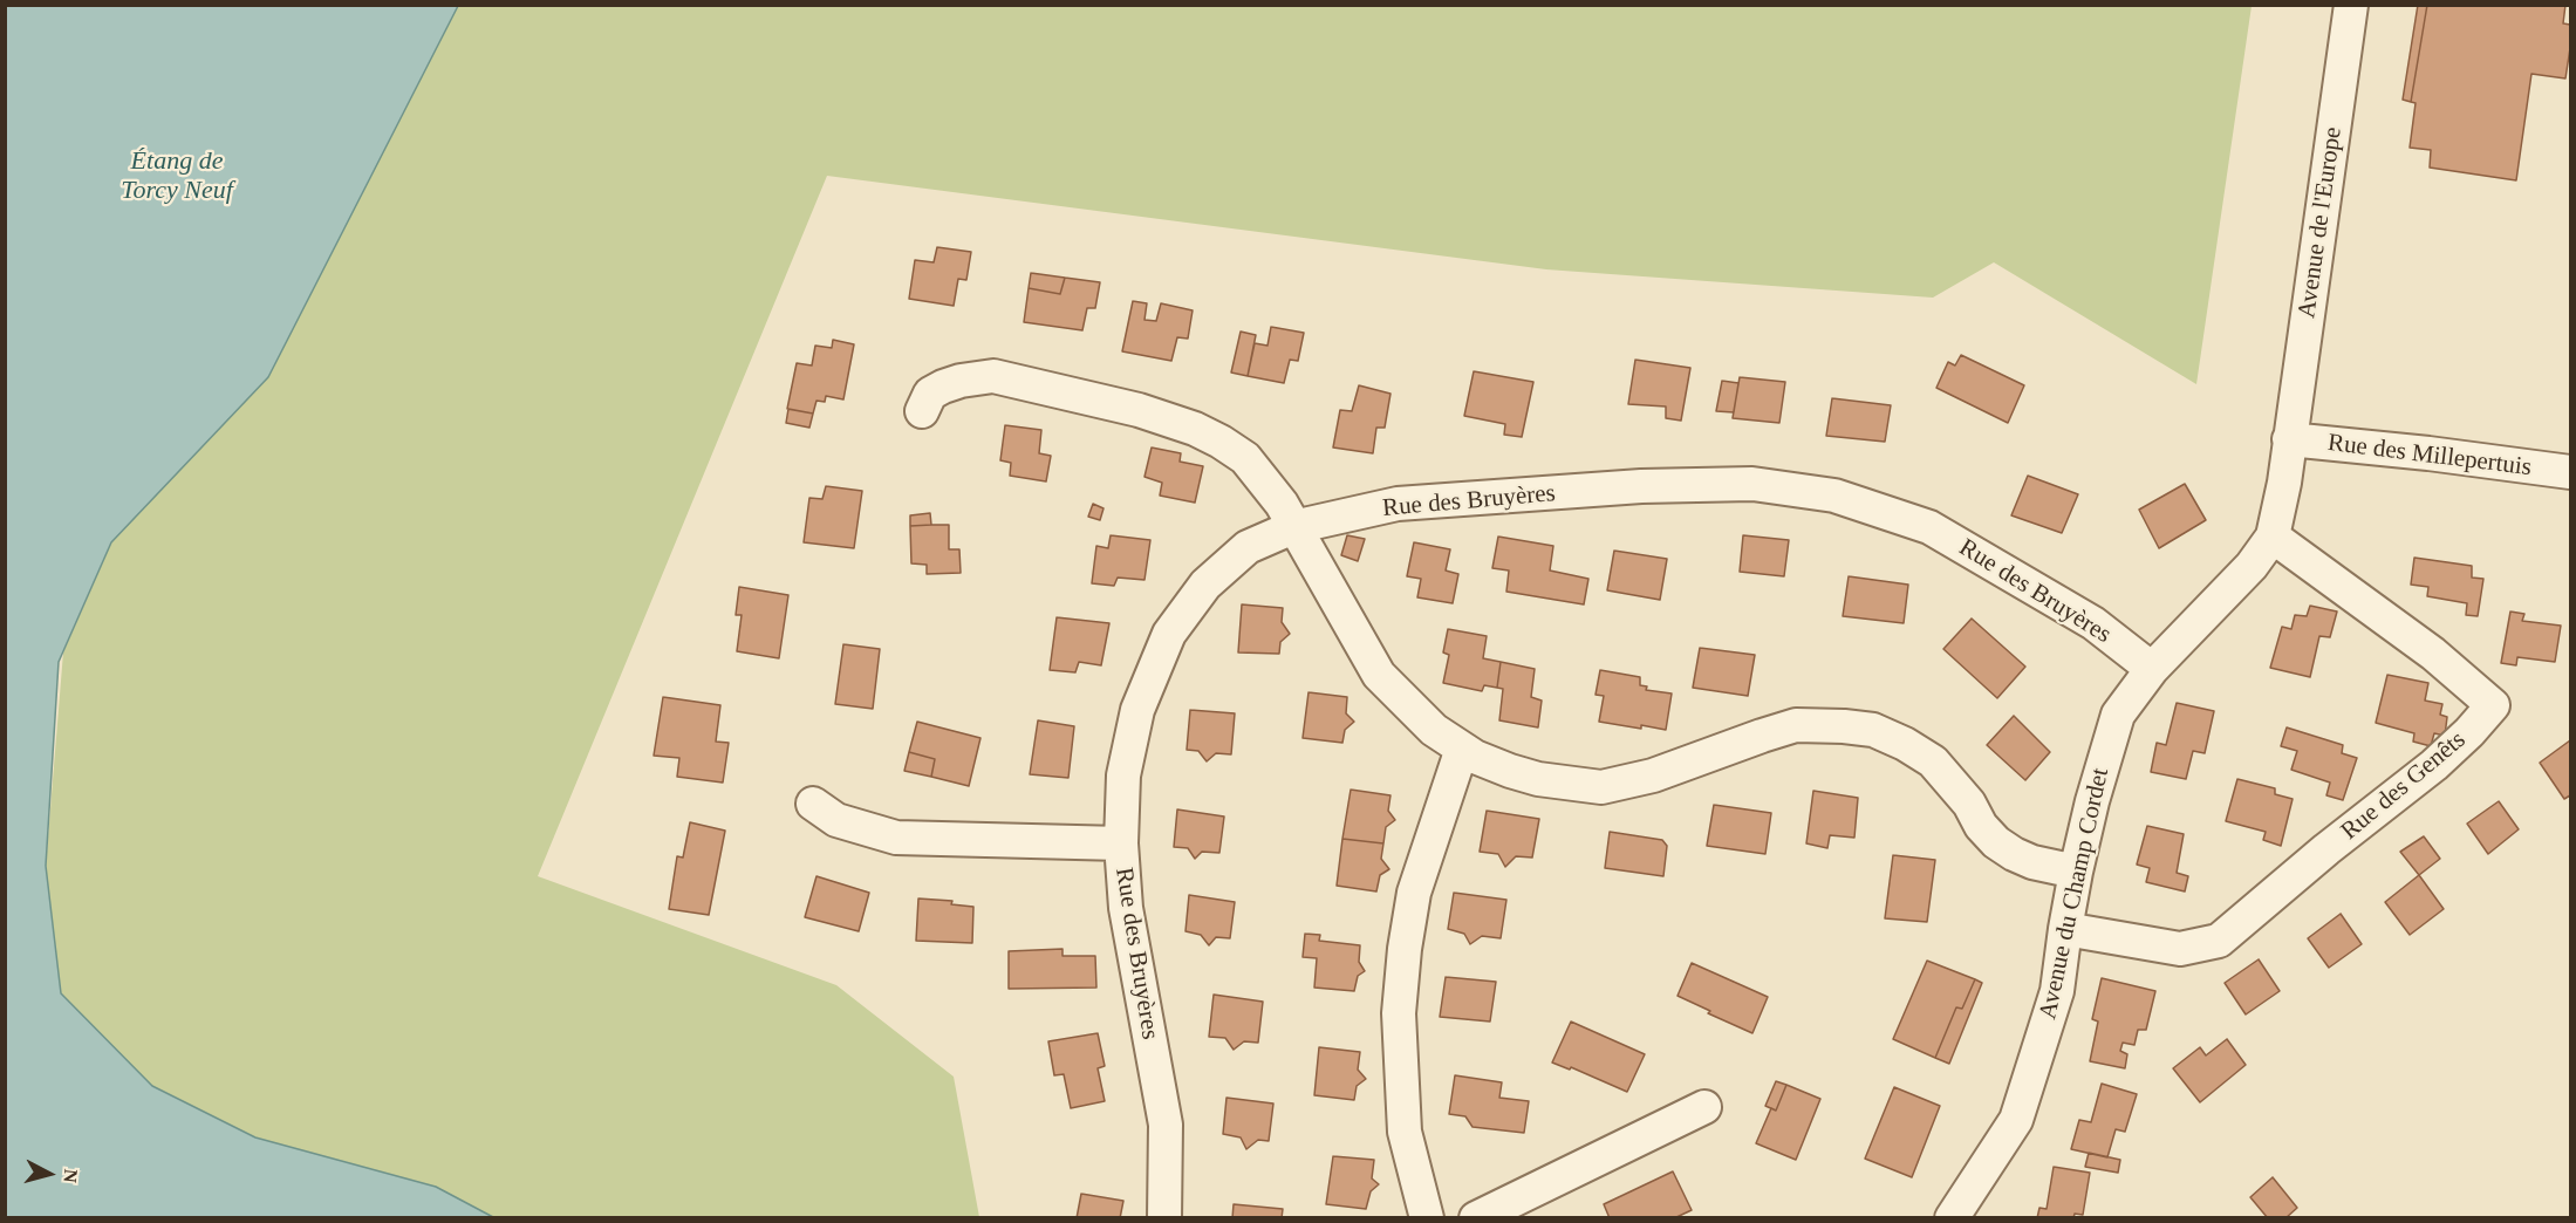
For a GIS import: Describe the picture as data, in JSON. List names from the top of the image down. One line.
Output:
{"streets":{"street":["Avenue de l'Europe","Rue des Millepertuis","Rue des Bruyères","Rue des Genêts","Avenue du Champ Cordet"]},"crossings":[["Avenue de l'Europe","Rue des Millepertuis"],["Avenue de l'Europe","Avenue du Champ Cordet"],["Rue des Millepertuis","Avenue du Champ Cordet"],["Rue des Bruyères","Avenue du Champ Cordet"],["Rue des Genêts","Avenue du Champ Cordet"]],"water":["Étang de Torcy Neuf"],"north":"right"}
